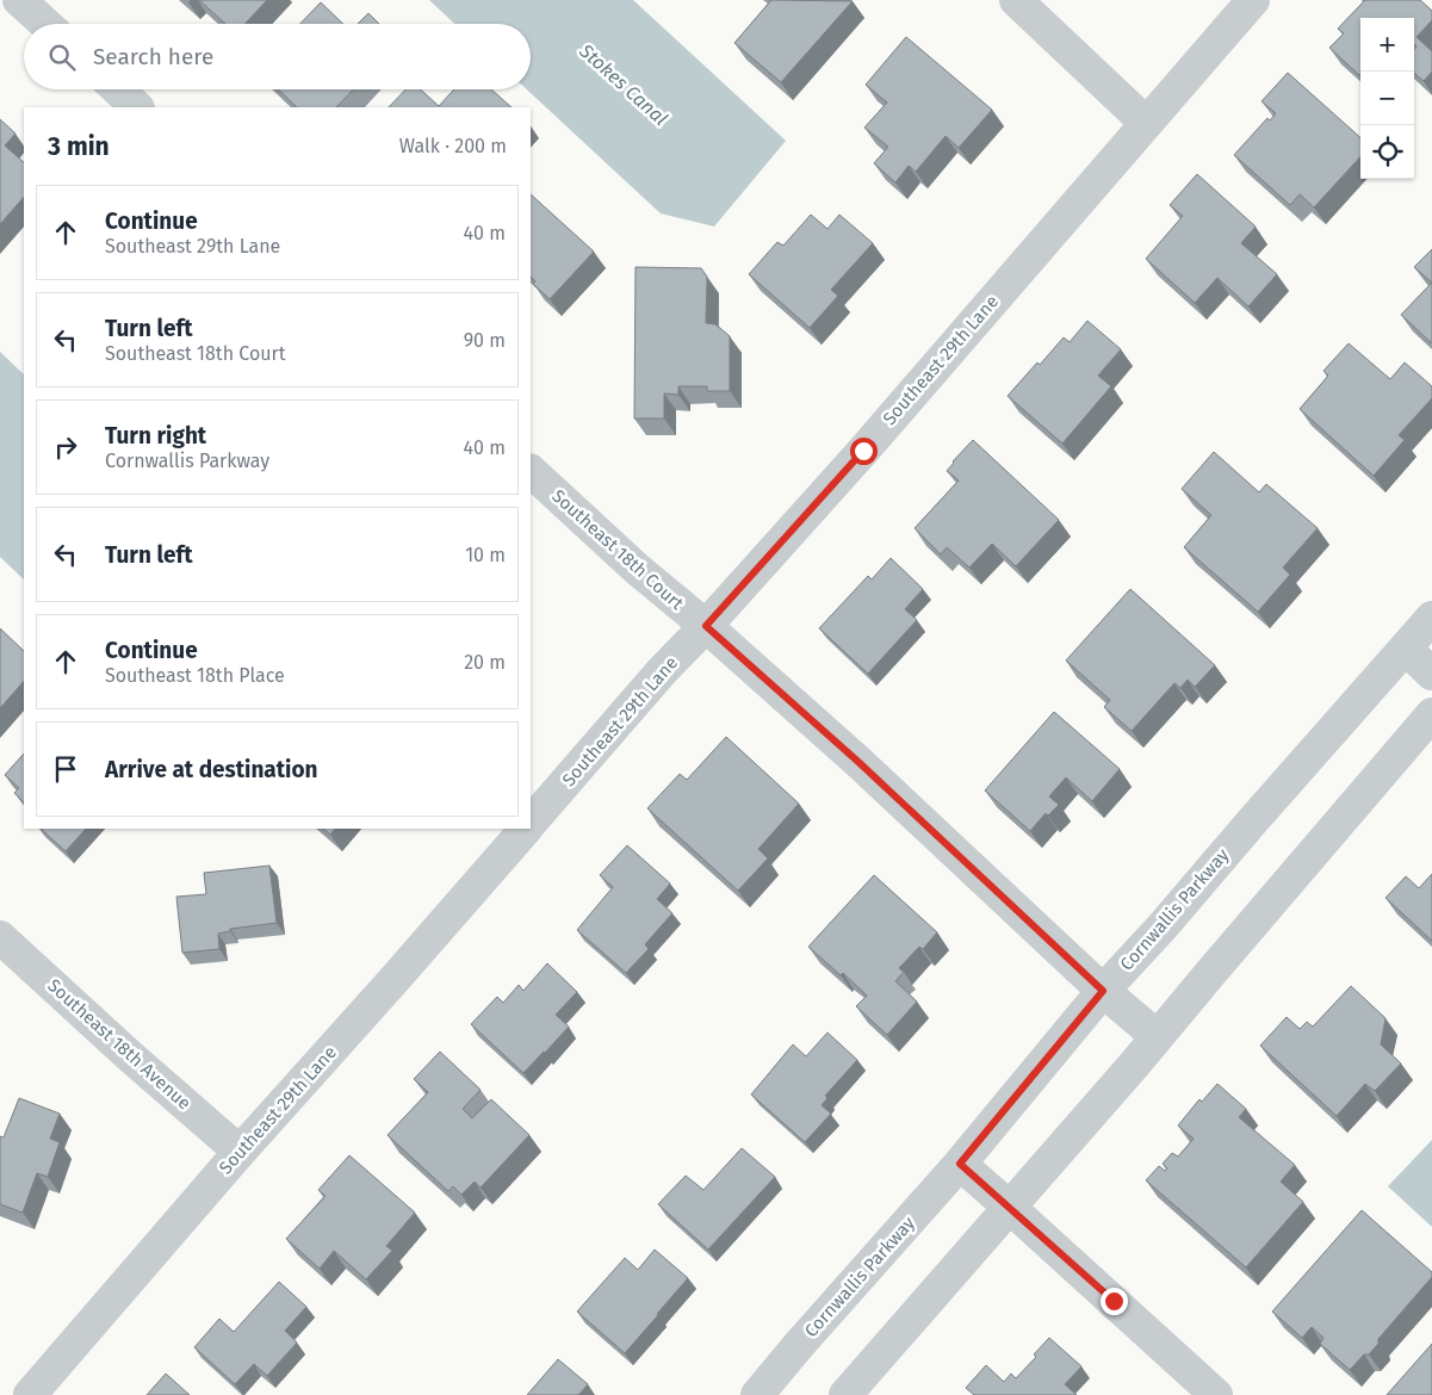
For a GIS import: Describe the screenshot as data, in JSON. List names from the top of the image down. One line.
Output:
{"streets":{"street":["Southeast 29th Lane","Southeast 18th Court","Cornwallis Parkway","Southeast 18th Avenue"]},"crossings":[["Southeast 29th Lane","Southeast 18th Court"],["Southeast 29th Lane","Southeast 18th Avenue"],["Southeast 18th Court","Cornwallis Parkway"]],"water":["Stokes Canal"],"page":{"map_buttons":["+","−"],"search":"Search here","heading":["3 min","Walk · 200 m"],"list":[["Continue","Southeast 29th Lane","40 m"],["Turn left","Southeast 18th Court","90 m"],["Turn right","Cornwallis Parkway","40 m"],["Turn left","10 m"],["Continue","Southeast 18th Place","20 m"],"Arrive at destination"]}}
